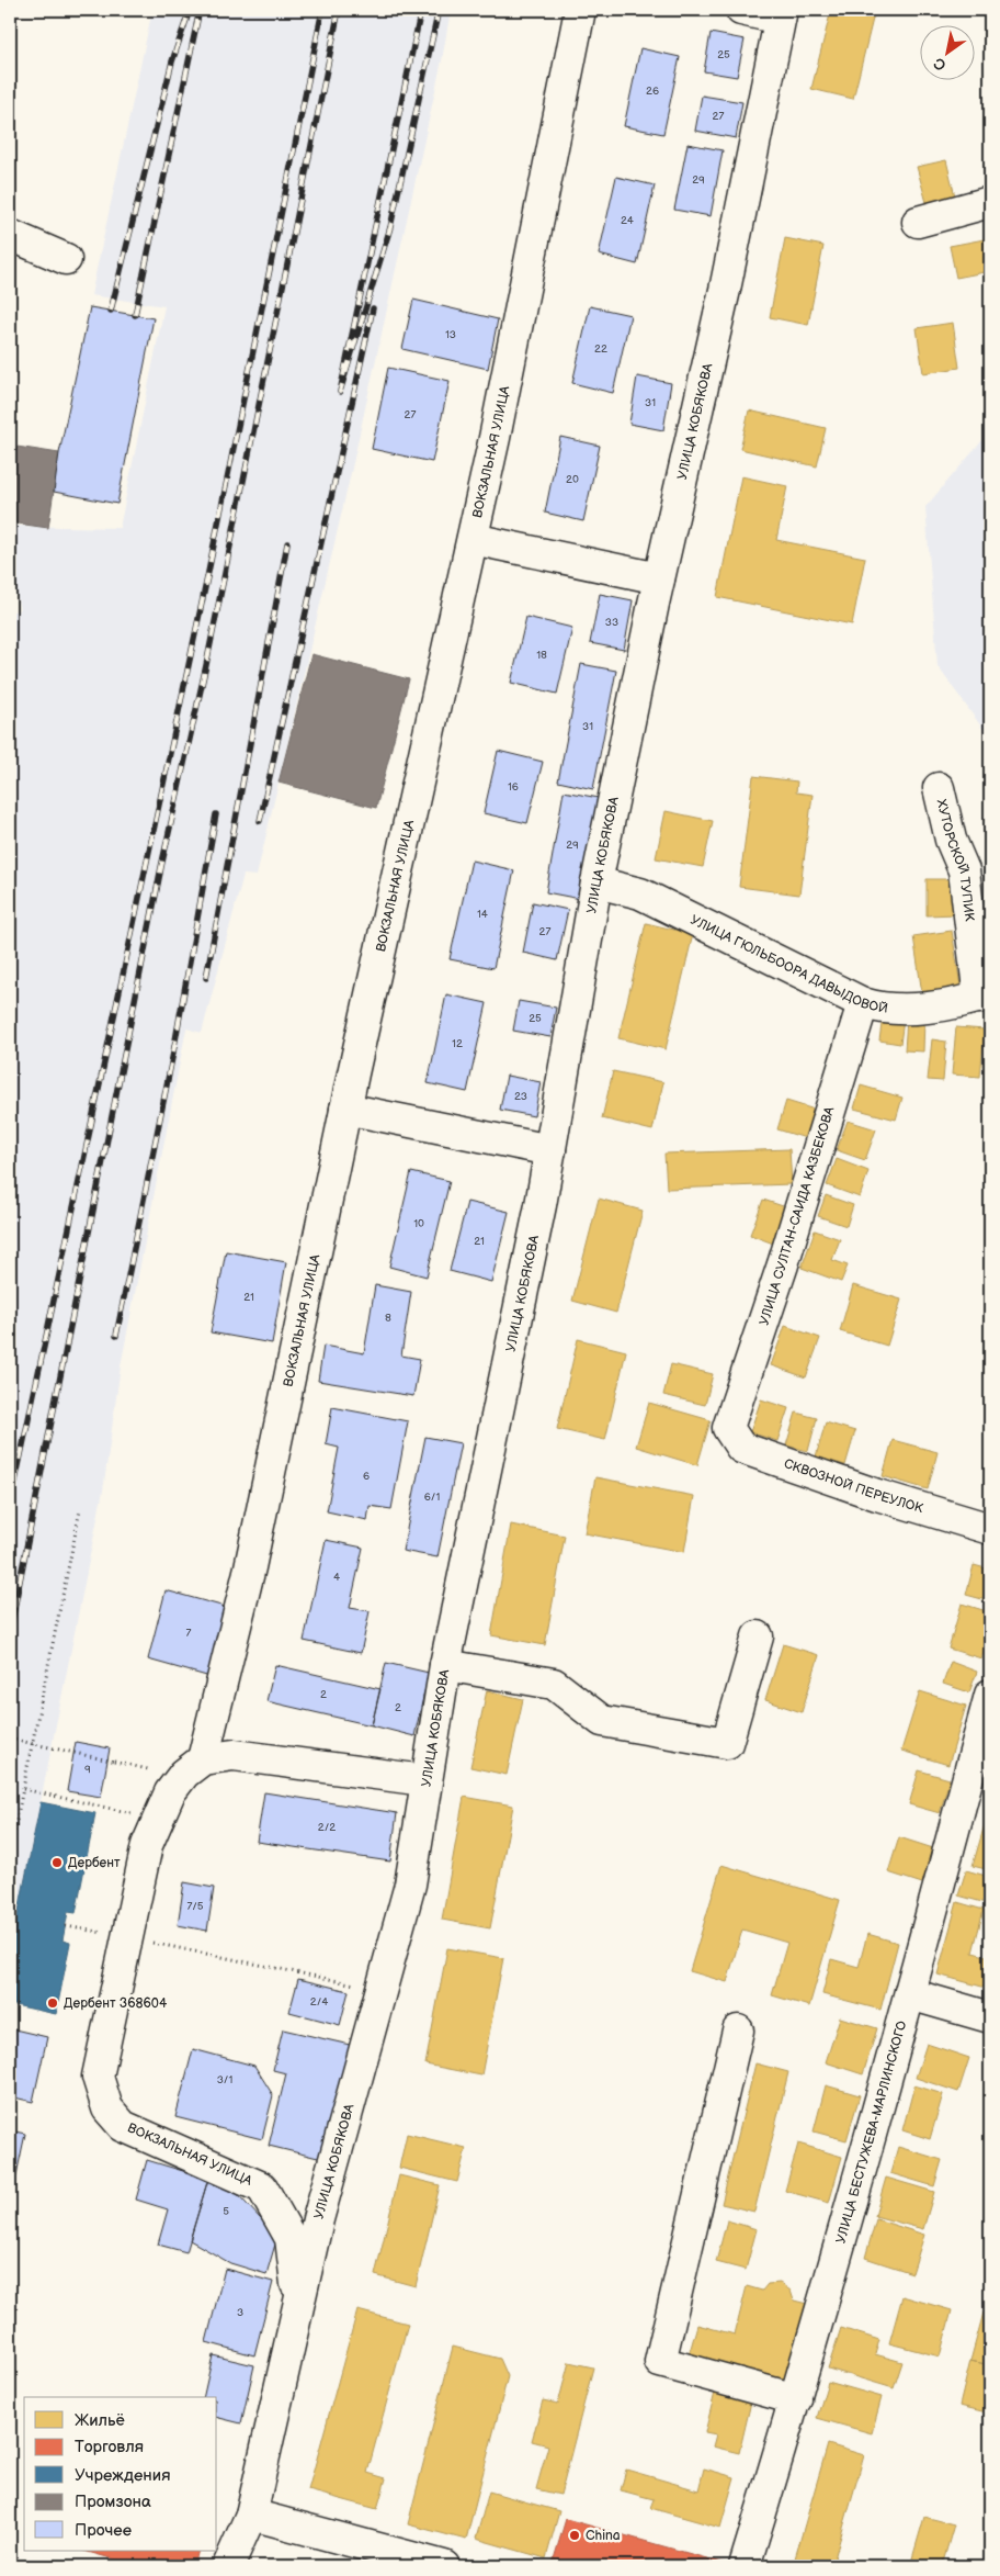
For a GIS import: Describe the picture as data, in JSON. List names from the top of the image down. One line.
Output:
{"streets":{"street":["УЛИЦА КОБЯКОВА","ВОКЗАЛЬНАЯ УЛИЦА","ХУТОРСКОЙ ТУПИК","УЛИЦА ГЮЛЬБООРА ДАВЫДОВОЙ","УЛИЦА СУЛТАН-САИДА КАЗБЕКОВА","СКВОЗНОЙ ПЕРЕУЛОК","УЛИЦА БЕСТУЖЕВА-МАРЛИНСКОГО"]},"crossings":[["УЛИЦА КОБЯКОВА","ВОКЗАЛЬНАЯ УЛИЦА"],["УЛИЦА КОБЯКОВА","УЛИЦА ГЮЛЬБООРА ДАВЫДОВОЙ"],["ХУТОРСКОЙ ТУПИК","УЛИЦА ГЮЛЬБООРА ДАВЫДОВОЙ"],["УЛИЦА ГЮЛЬБООРА ДАВЫДОВОЙ","УЛИЦА СУЛТАН-САИДА КАЗБЕКОВА"],["УЛИЦА СУЛТАН-САИДА КАЗБЕКОВА","СКВОЗНОЙ ПЕРЕУЛОК"]],"places":["Дербент","Дербент 368604","China"],"house_numbers":["25","26","27","29","24","13","22","31","27","20","33","18","31","16","29","14","27","25","12","23","10","21","21","8","6","6/1","4","7","2","2","9","2/2","7/5","2/4","3/1","5","3"],"legend":["Жильё","Торговля","Учреждения","Промзона","Прочее"],"north":"bottom left"}
